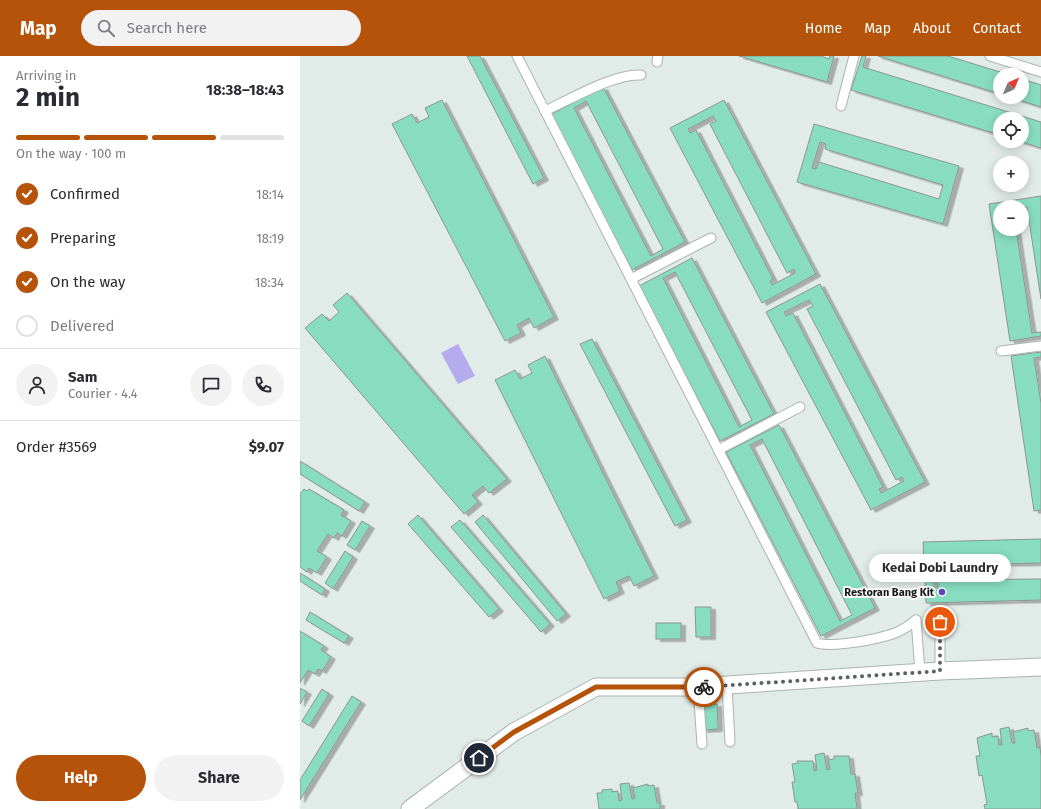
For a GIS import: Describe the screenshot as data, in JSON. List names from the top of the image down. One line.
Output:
{"places":["Restoran Bang Kit","Kedai Dobi Laundry"],"north":"top right","page":{"header":"Map","search":"Search here","nav":["Home","Map","About","Contact"],"heading":["2 min","Arriving in","18:38–18:43"],"panel":["Sam","Courier · 4.4","Order #3569","$9.07"],"map_buttons":["+","−"],"bar":"On the way · 100 m","list":[["Confirmed","18:14"],["Preparing","18:19"],["On the way","18:34"],"Delivered"],"bubble":"Kedai Dobi Laundry","buttons":["Help","Share"]}}
